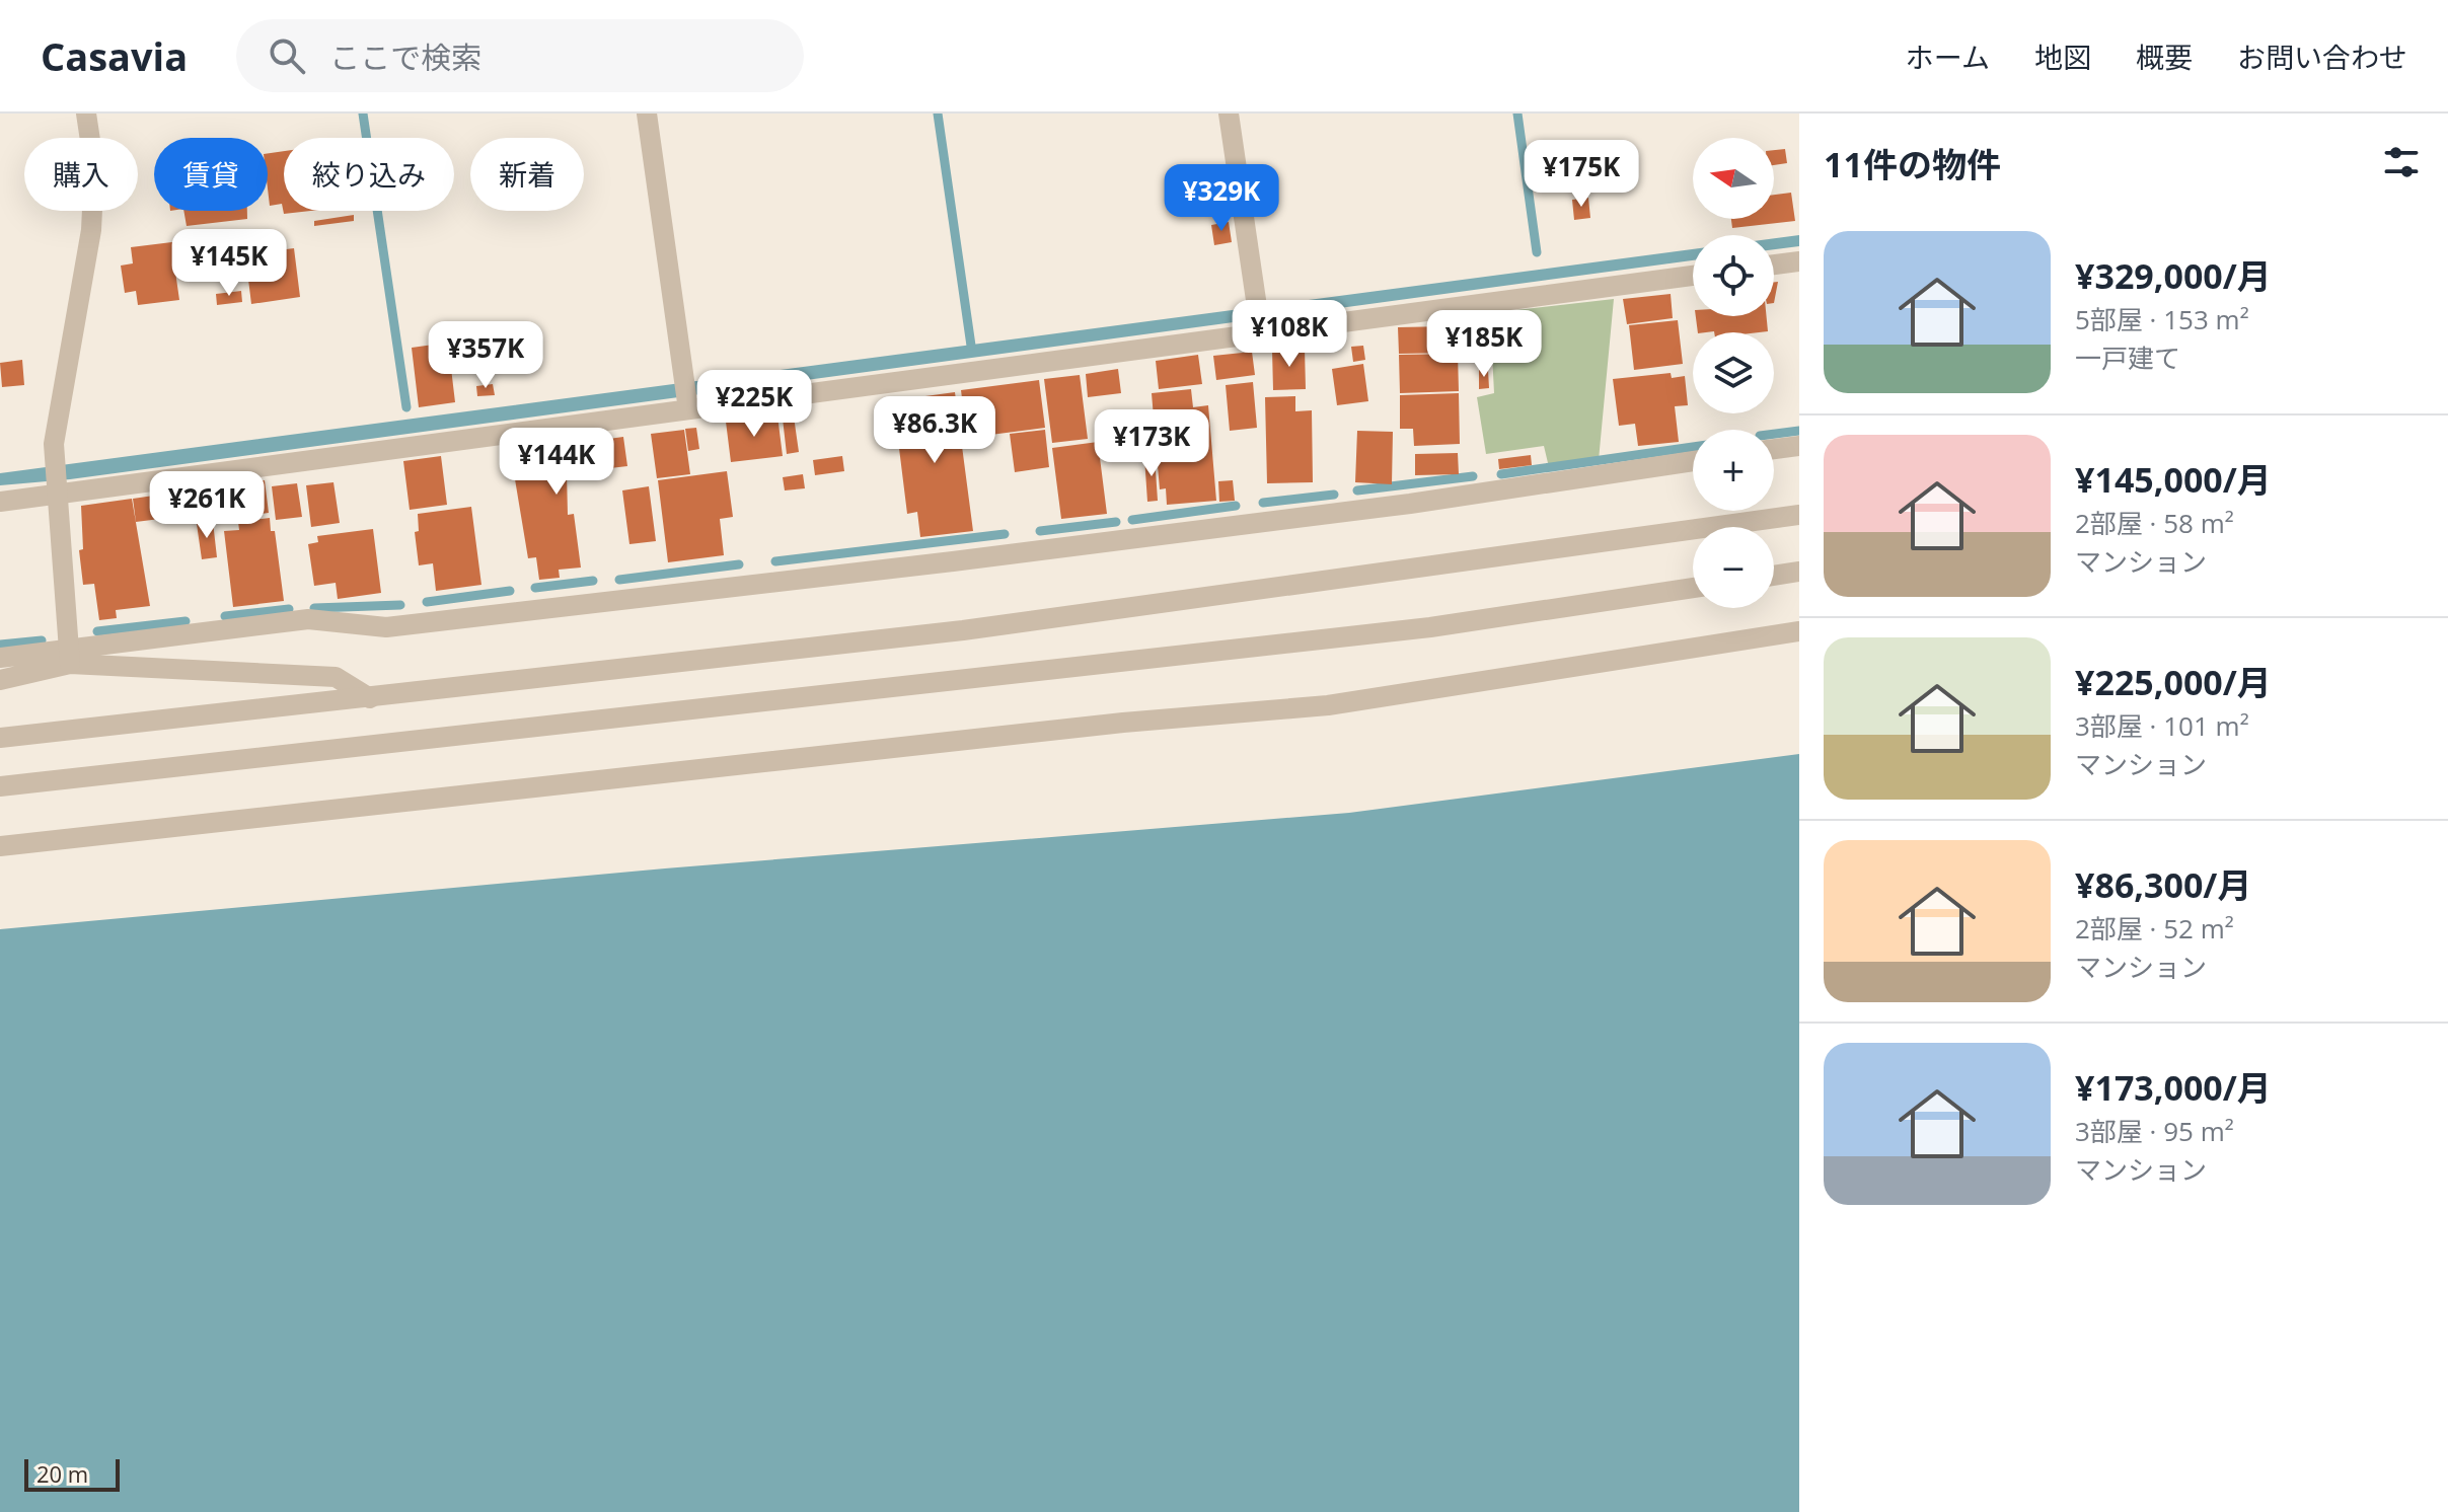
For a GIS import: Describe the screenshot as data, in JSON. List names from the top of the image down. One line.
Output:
{"scale_bar":"20 m","north":"left","page":{"header":"Casavia","search":"ここで検索","nav":["ホーム","地図","概要","お問い合わせ"],"heading":"11件の物件","map_buttons":["+","−"],"chip":["購入","賃貸","絞り込み","新着"],"price":["¥175K","¥329K","¥145K","¥108K","¥185K","¥357K","¥225K","¥86.3K","¥173K","¥144K","¥261K"],"list":[{"name":"¥329,000/月","note":"5部屋 · 153 m² · 一戸建て"},{"name":"¥145,000/月","note":"2部屋 · 58 m² · マンション"},{"name":"¥225,000/月","note":"3部屋 · 101 m² · マンション"},{"name":"¥86,300/月","note":"2部屋 · 52 m² · マンション"},{"name":"¥173,000/月","note":"3部屋 · 95 m² · マンション"}],"scale":"20 m"}}
